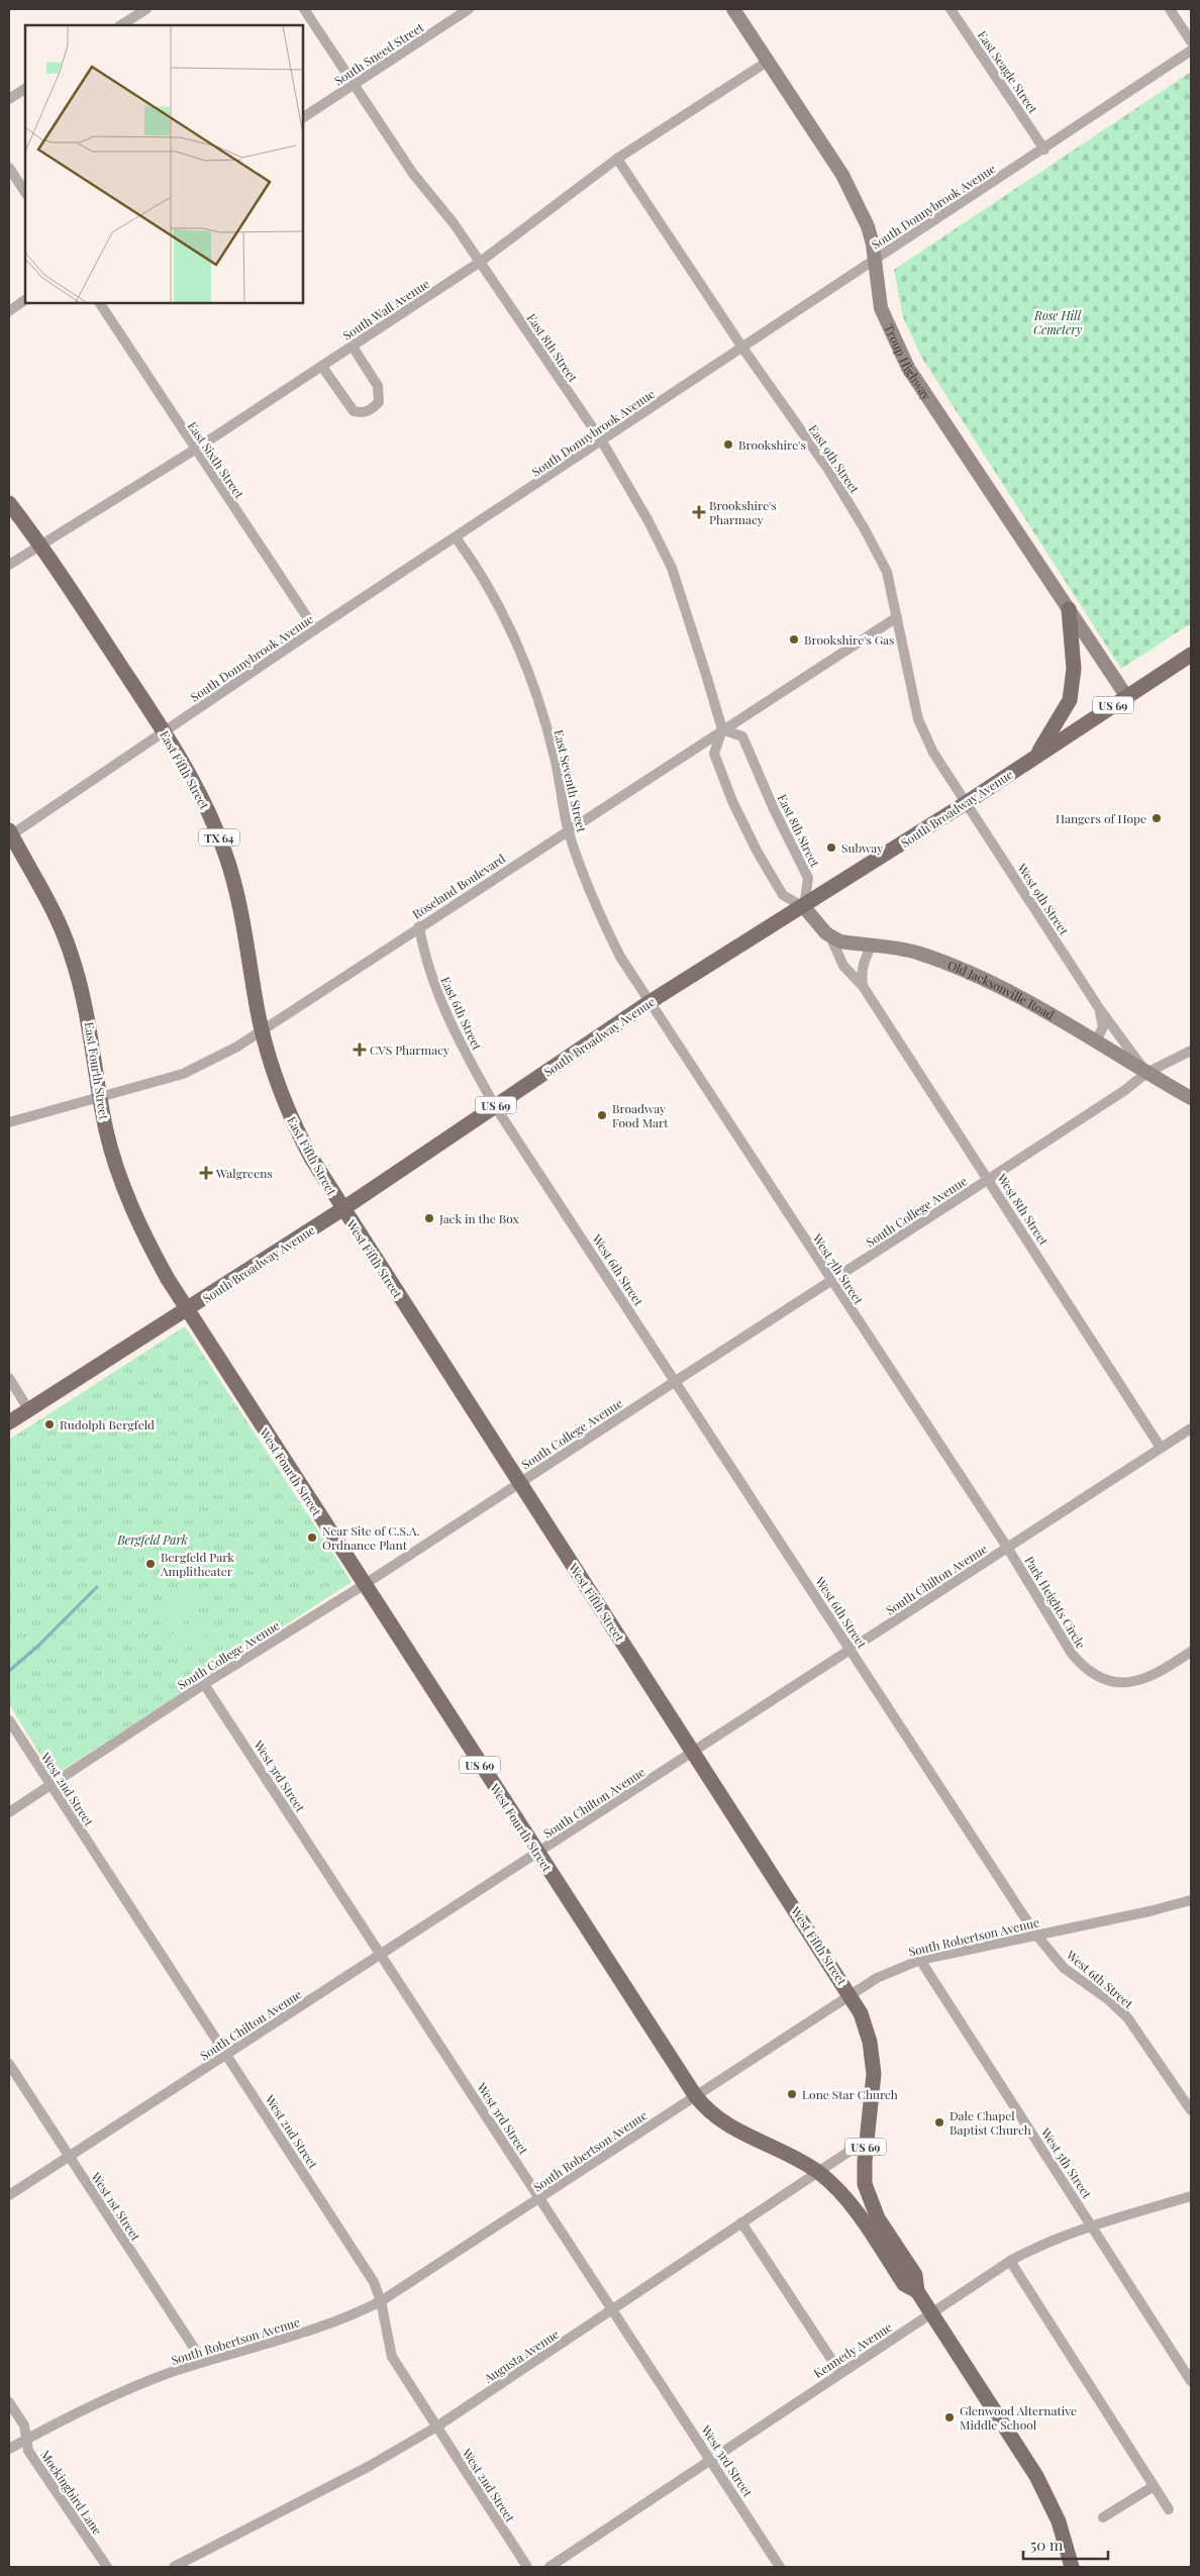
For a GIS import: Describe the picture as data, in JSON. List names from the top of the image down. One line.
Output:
{"streets":{"main road":["Troup Highway","US 69","East Fifth Street","South Broadway Avenue","TX 64","Old Jacksonville Road","East Fourth Street","West Fifth Street","West Fourth Street"],"street":["South Sneed Street","East Seagle Street","South Donnybrook Avenue","South Wall Avenue","East 8th Street","East 9th Street","East Sixth Street","East Seventh Street","Roseland Boulevard","West 9th Street","East 6th Street","West 8th Street","South College Avenue","West 7th Street","West 6th Street","South Chilton Avenue","Park Heights Circle","West 3rd Street","West 2nd Street","South Robertson Avenue","West 5th Street","West 1st Street","Kennedy Avenue","Augusta Avenue","Mockingbird Lane"]},"crossings":[["South Sneed Street","East 8th Street"],["East Seagle Street","South Donnybrook Avenue"],["South Donnybrook Avenue","East 8th Street"],["South Donnybrook Avenue","Troup Highway"],["South Donnybrook Avenue","East 9th Street"],["South Donnybrook Avenue","East Sixth Street"],["South Donnybrook Avenue","East Fifth Street"],["South Donnybrook Avenue","East Seventh Street"],["South Donnybrook Avenue","East Fourth Street"],["South Wall Avenue","East 8th Street"],["South Wall Avenue","Troup Highway"],["South Wall Avenue","East 9th Street"],["South Wall Avenue","East Sixth Street"],["South Wall Avenue","East Fifth Street"],["East 8th Street","South Broadway Avenue"],["East 8th Street","Roseland Boulevard"],["Troup Highway","South Broadway Avenue"],["East 9th Street","South Broadway Avenue"],["East 9th Street","Roseland Boulevard"],["East 9th Street","West 9th Street"],["US 69","West Fifth Street"],["US 69","West Fourth Street"],["US 69","South Robertson Avenue"],["US 69","Kennedy Avenue"],["US 69","Augusta Avenue"],["East Fifth Street","South Broadway Avenue"],["East Fifth Street","Roseland Boulevard"],["East Fifth Street","West Fifth Street"],["East Seventh Street","South Broadway Avenue"],["East Seventh Street","Roseland Boulevard"],["East Seventh Street","West 7th Street"],["South Broadway Avenue","West 9th Street"],["South Broadway Avenue","East 6th Street"],["South Broadway Avenue","East Fourth Street"],["South Broadway Avenue","West Fifth Street"],["South Broadway Avenue","West 7th Street"],["South Broadway Avenue","West 6th Street"],["South Broadway Avenue","West Fourth Street"],["Roseland Boulevard","East 6th Street"],["Roseland Boulevard","East Fourth Street"],["West 9th Street","Old Jacksonville Road"],["West 9th Street","South College Avenue"],["Old Jacksonville Road","West 8th Street"],["Old Jacksonville Road","South College Avenue"],["East 6th Street","West 6th Street"],["East Fourth Street","West Fourth Street"],["West 8th Street","South College Avenue"],["West 8th Street","South Chilton Avenue"],["South College Avenue","West Fifth Street"],["South College Avenue","West 7th Street"],["South College Avenue","West 6th Street"],["South College Avenue","West Fourth Street"],["South College Avenue","West 3rd Street"],["South College Avenue","West 2nd Street"],["West Fifth Street","South Chilton Avenue"],["West Fifth Street","South Robertson Avenue"],["West 7th Street","South Chilton Avenue"],["West 7th Street","Park Heights Circle"],["West 6th Street","South Chilton Avenue"],["West 6th Street","South Robertson Avenue"],["West Fourth Street","South Chilton Avenue"],["West Fourth Street","South Robertson Avenue"],["West Fourth Street","Augusta Avenue"],["South Chilton Avenue","Park Heights Circle"],["South Chilton Avenue","West 3rd Street"],["South Chilton Avenue","West 2nd Street"],["South Chilton Avenue","West 1st Street"],["West 3rd Street","South Robertson Avenue"],["West 3rd Street","Kennedy Avenue"],["West 3rd Street","Augusta Avenue"],["West 2nd Street","South Robertson Avenue"],["West 2nd Street","Augusta Avenue"],["South Robertson Avenue","West 5th Street"],["South Robertson Avenue","West 1st Street"],["South Robertson Avenue","Mockingbird Lane"],["West 5th Street","Kennedy Avenue"]],"parks":["Rose Hill Cemetery","Bergfeld Park"],"places":{"other":["Brookshire's","Brookshire's Gas","Hangers of Hope","Subway","Broadway Food Mart","Jack in the Box","Rudolph Bergfeld","Near Site of C.S.A. Ordnance Plant","Bergfeld Park Amplitheater","Lone Star Church","Dale Chapel Baptist Church","Glenwood Alternative Middle School"],"health":["Brookshire's Pharmacy","CVS Pharmacy","Walgreens"]},"scale_bar":"50 m"}
